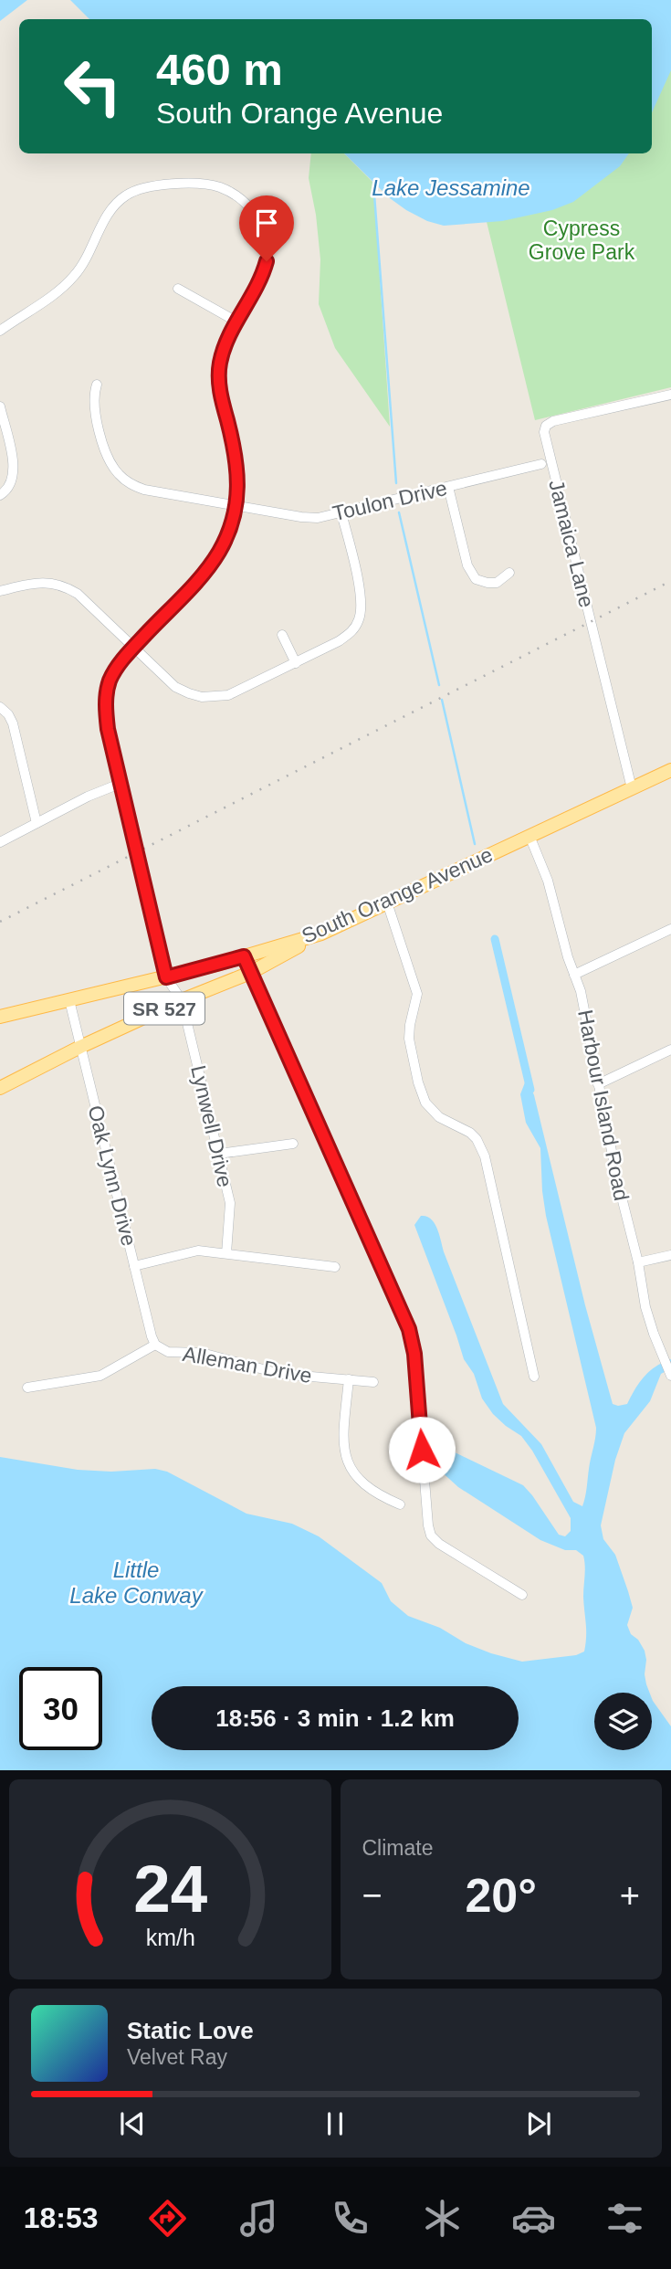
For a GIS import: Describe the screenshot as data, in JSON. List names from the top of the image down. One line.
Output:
{"streets":{"main road":["South Orange Avenue","SR 527"],"street":["Toulon Drive","Jamaica Lane","Harbour Island Road","Lynwell Drive","Oak Lynn Drive","Alleman Drive"]},"crossings":[["Jamaica Lane","South Orange Avenue"],["South Orange Avenue","SR 527"],["South Orange Avenue","Harbour Island Road"],["South Orange Avenue","Oak Lynn Drive"],["SR 527","Lynwell Drive"],["SR 527","Oak Lynn Drive"],["Oak Lynn Drive","Alleman Drive"]],"water":["Lake Jessamine","Little Lake Conway"],"parks":["Cypress Grove Park"],"page":{"turn":["460 m","South Orange Avenue"],"limit":"30","trip":"18:56 · 3 min · 1.2 km","tile":"Climate","heat":["−","20°","+"],"song":["Static Love","Velvet Ray"],"tabs":"18:53","gauge":["24","km/h"]}}
